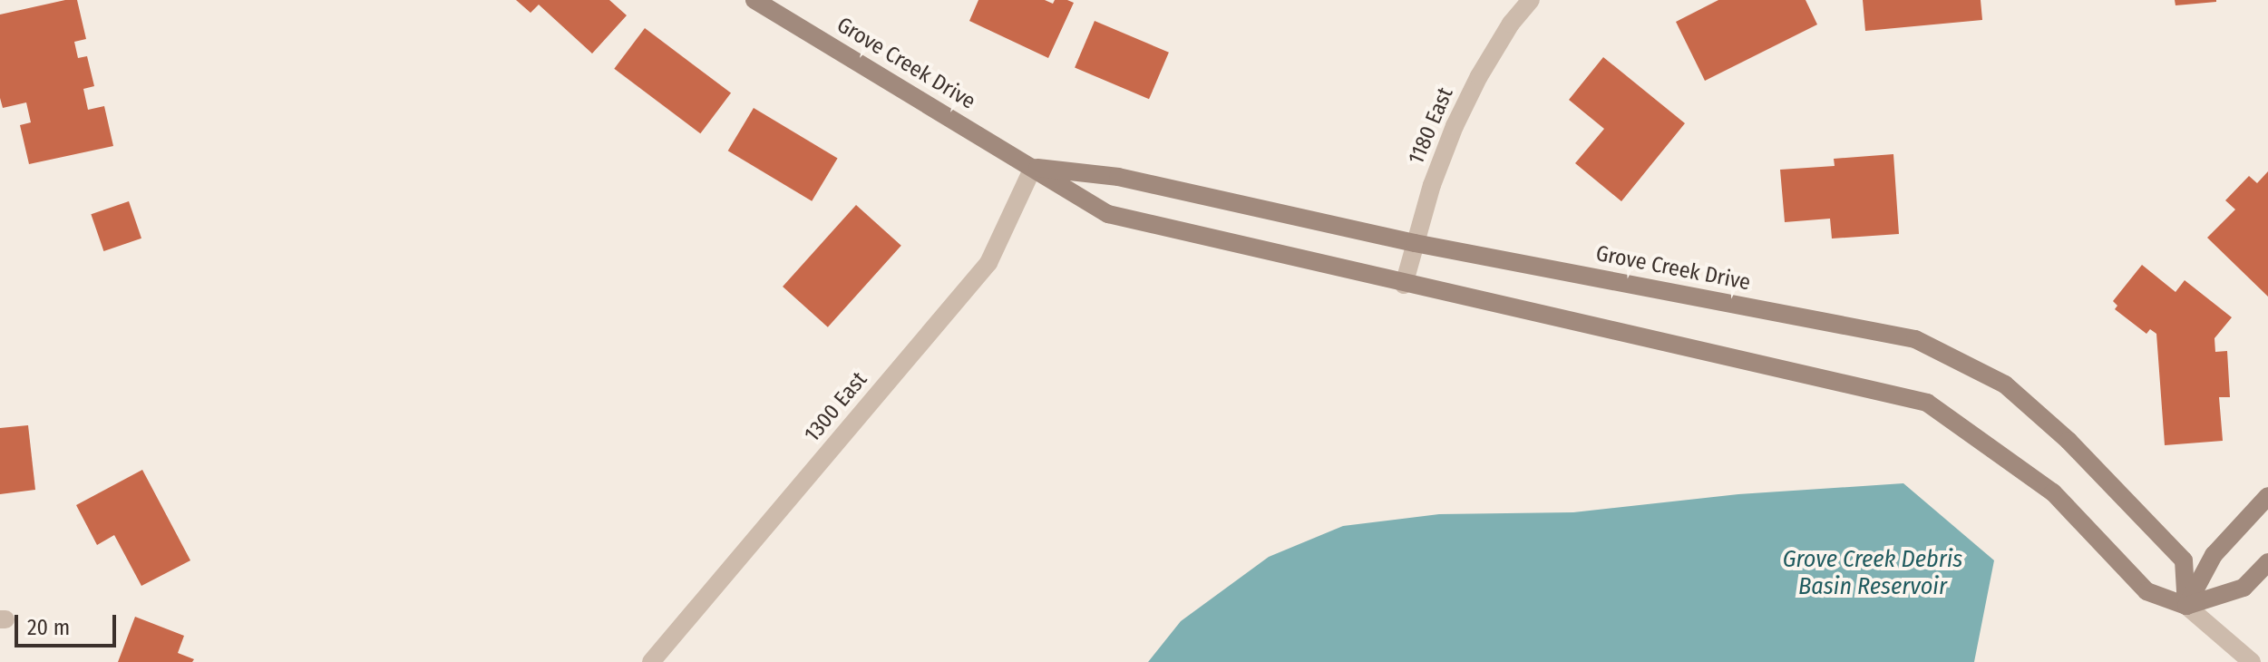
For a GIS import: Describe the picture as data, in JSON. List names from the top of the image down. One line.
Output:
{"streets":{"street":["Grove Creek Drive","1180 East","1300 East"]},"crossings":[["Grove Creek Drive","1180 East"],["Grove Creek Drive","1300 East"]],"water":["Grove Creek Debris Basin Reservoir"],"scale_bar":"20 m"}
